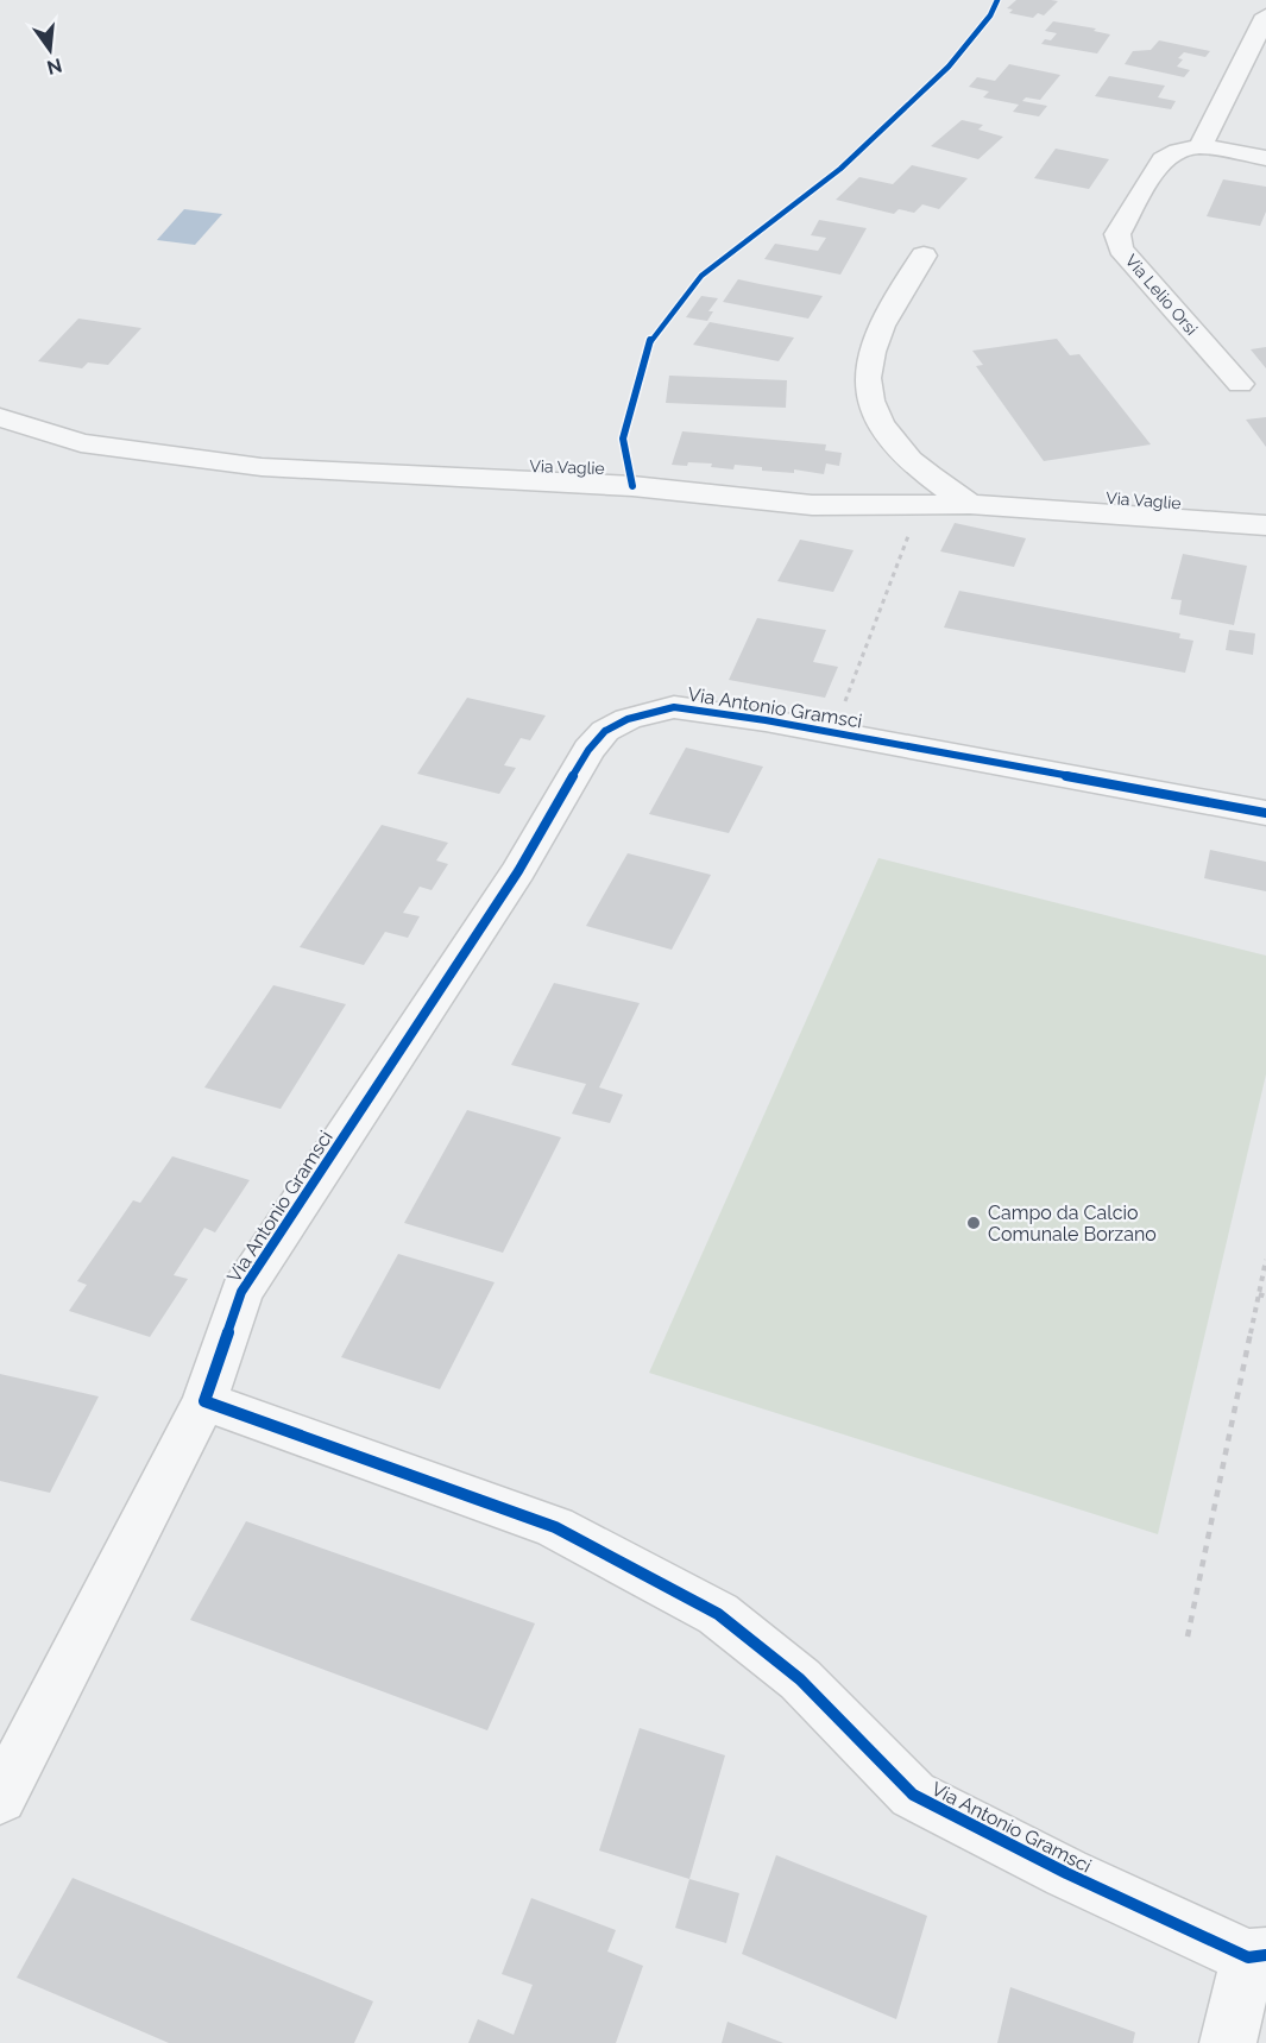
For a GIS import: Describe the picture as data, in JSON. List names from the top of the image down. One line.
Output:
{"streets":{"street":["Via Lelio Orsi","Via Vaglie","Via Antonio Gramsci"]},"places":["Campo da Calcio Comunale Borzano"],"north":"bottom"}
